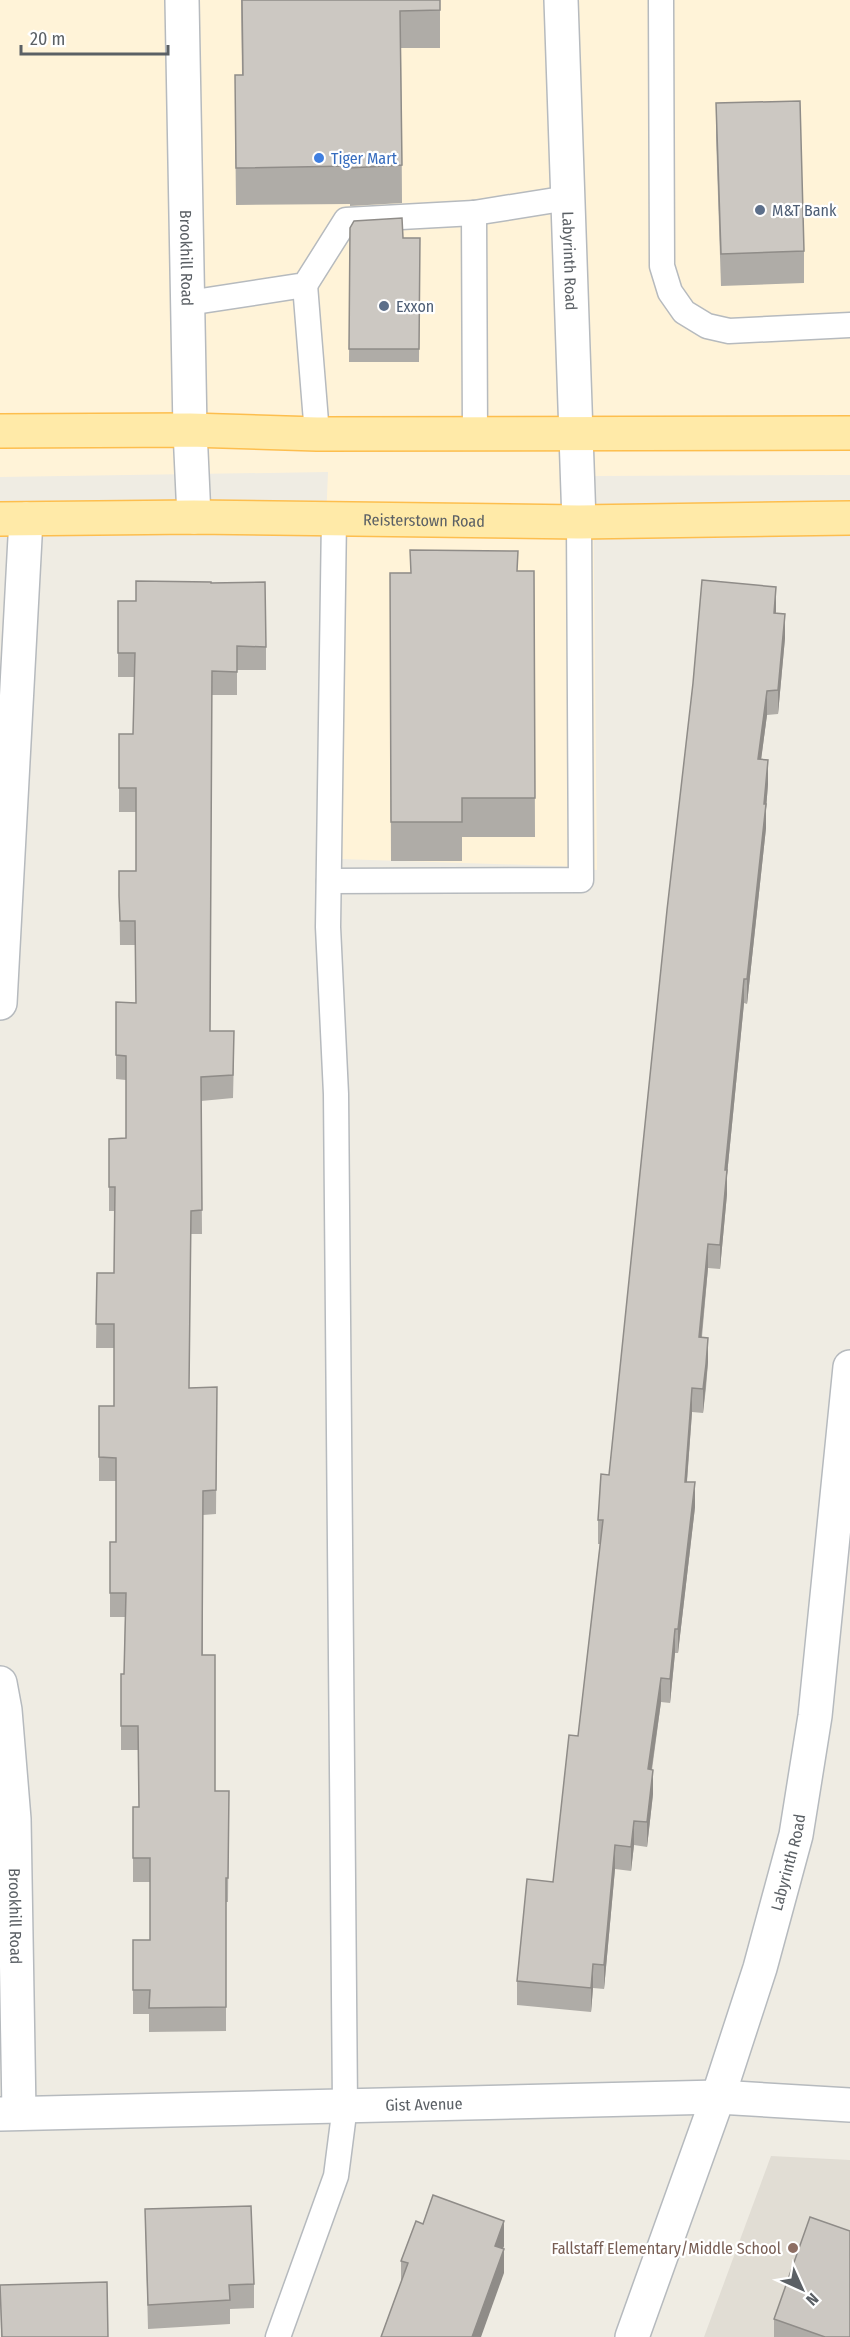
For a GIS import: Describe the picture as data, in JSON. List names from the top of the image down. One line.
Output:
{"streets":{"main road":["Reisterstown Road"],"street":["Brookhill Road","Labyrinth Road","Gist Avenue"]},"crossings":[["Brookhill Road","Reisterstown Road"],["Brookhill Road","Gist Avenue"],["Labyrinth Road","Reisterstown Road"],["Labyrinth Road","Gist Avenue"]],"places":["Tiger Mart","M&T Bank","Exxon","Fallstaff Elementary/Middle School"],"scale_bar":"20 m","north":"bottom right"}
